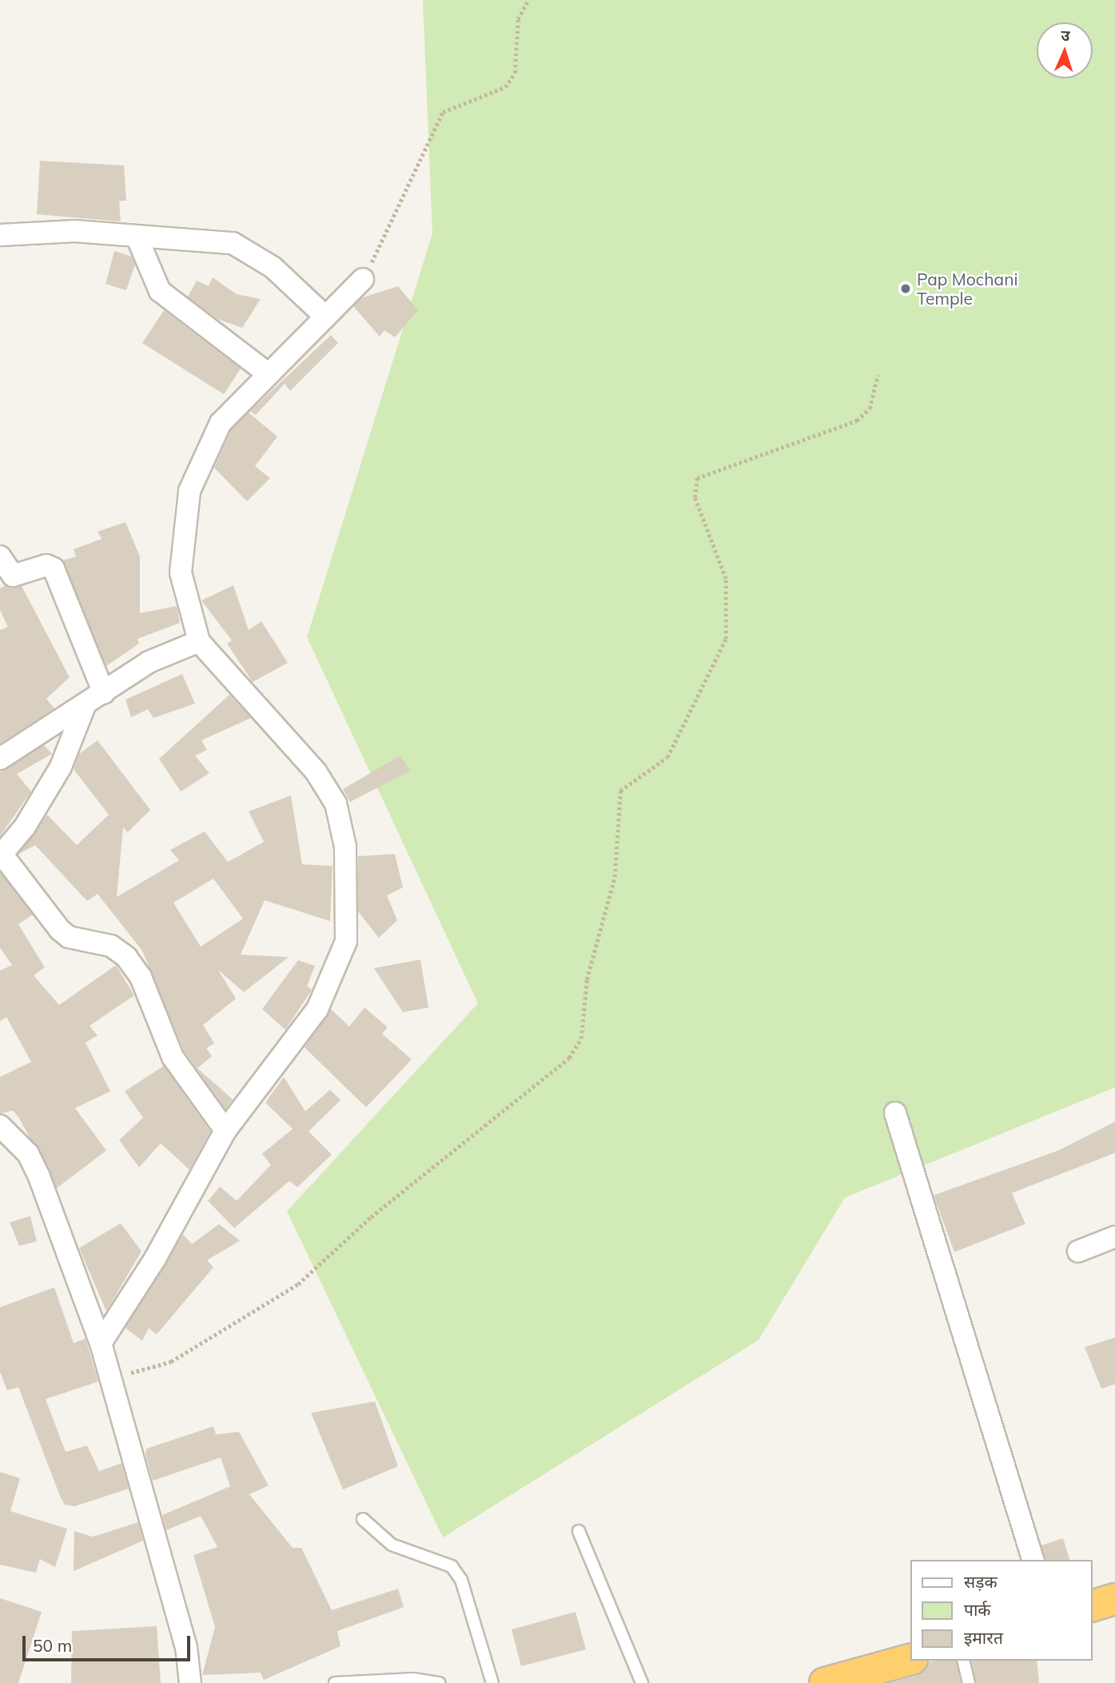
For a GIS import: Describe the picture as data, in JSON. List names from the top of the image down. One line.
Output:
{"places":["Pap Mochani Temple"],"legend":["सड़क","पार्क","इमारत"],"scale_bar":"50 m","north":"top"}
